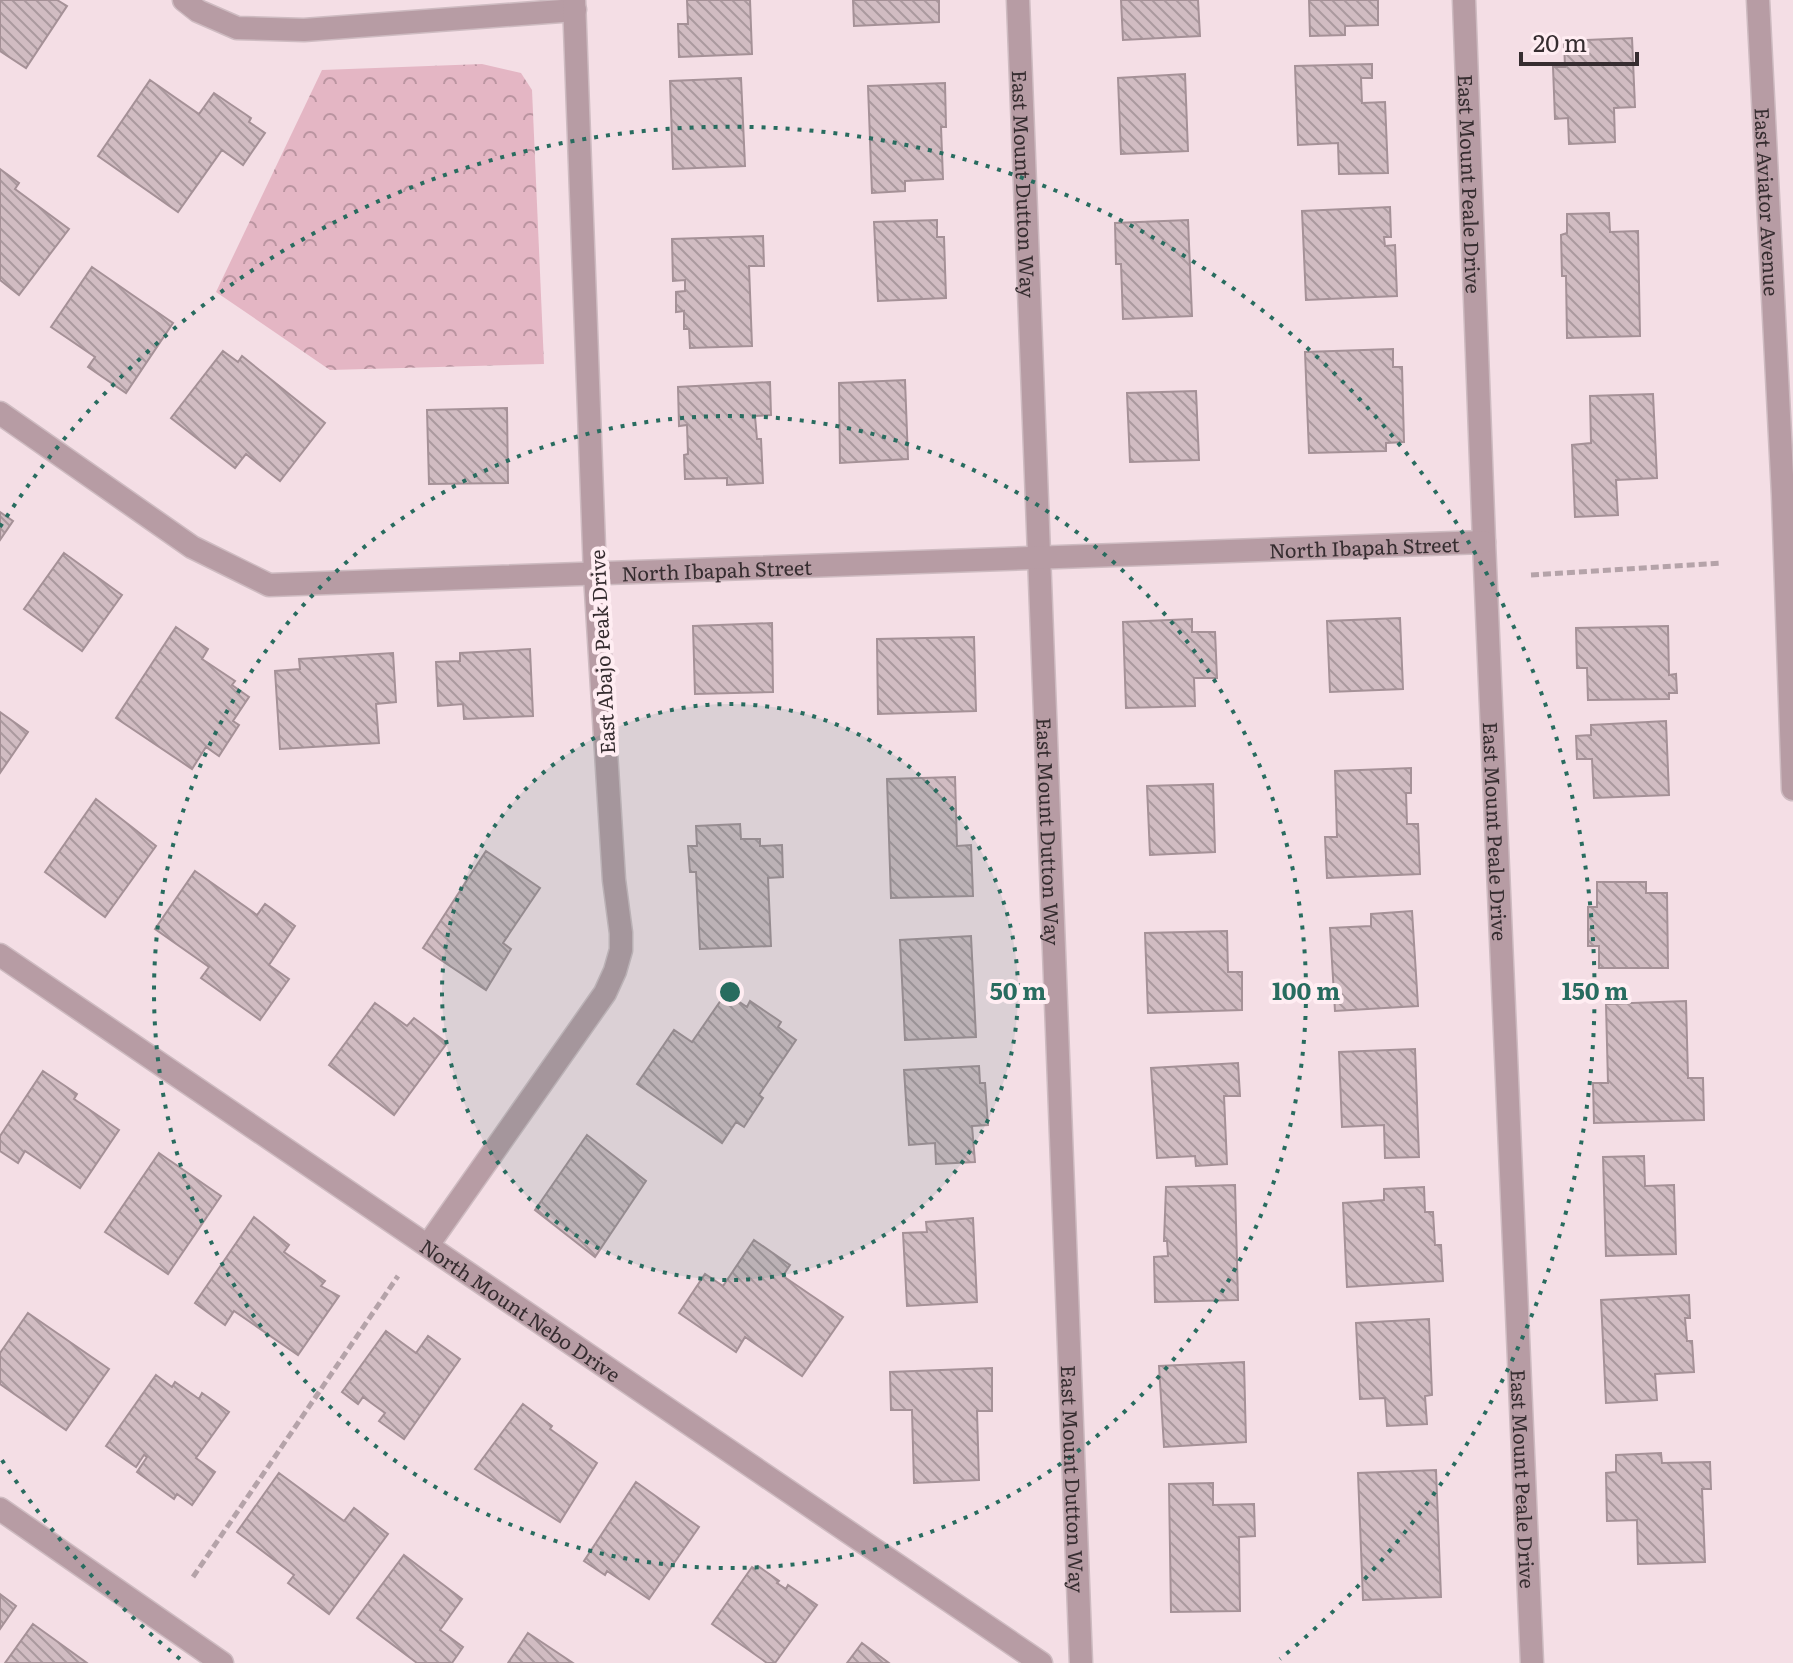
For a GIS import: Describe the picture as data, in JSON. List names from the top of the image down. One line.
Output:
{"streets":{"street":["East Mount Dutton Way","East Mount Peale Drive","East Aviator Avenue","North Ibapah Street","East Abajo Peak Drive","North Mount Nebo Drive"]},"crossings":[["East Mount Dutton Way","North Ibapah Street"],["East Mount Peale Drive","North Ibapah Street"],["North Ibapah Street","East Abajo Peak Drive"],["East Abajo Peak Drive","North Mount Nebo Drive"]],"scale_bar":"20 m","rings":["50 m","100 m","150 m"]}
